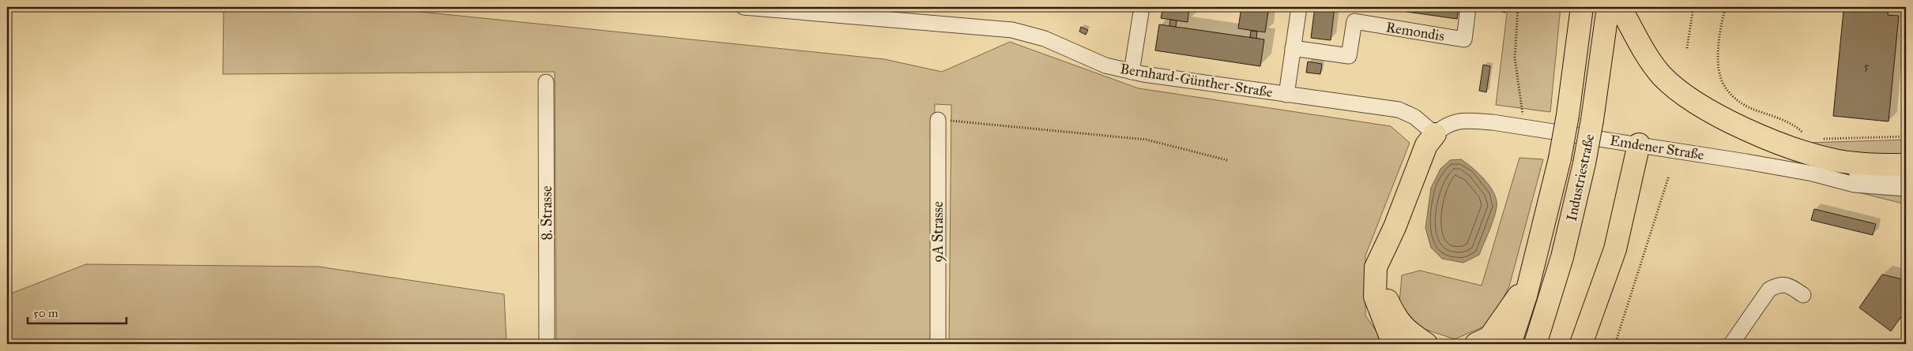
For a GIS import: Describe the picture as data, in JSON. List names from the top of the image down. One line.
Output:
{"streets":{"highway":["Industriestraße"],"street":["Remondis","Bernhard-Günther-Straße","Emdener Straße","8. Strasse","9A Strasse"]},"crossings":[["Bernhard-Günther-Straße","Emdener Straße"]],"house_numbers":["5"],"scale_bar":"50 m"}
